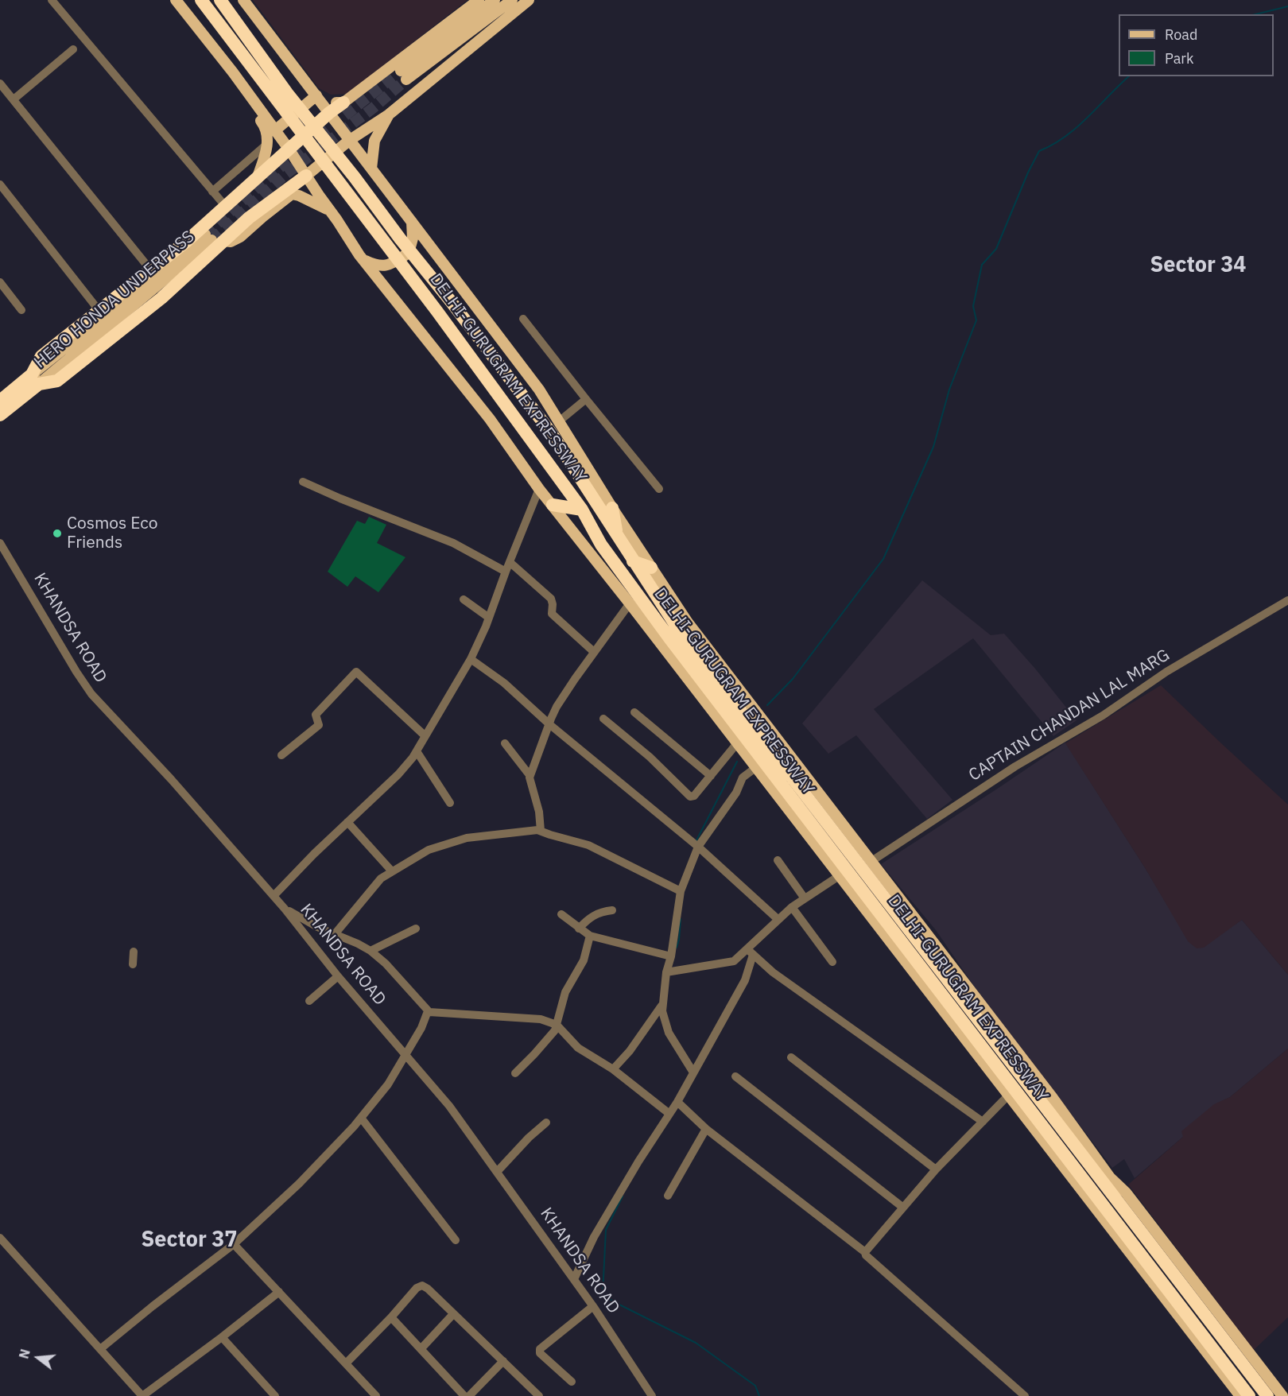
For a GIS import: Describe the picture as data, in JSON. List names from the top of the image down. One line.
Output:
{"streets":{"highway":["DELHI-GURUGRAM EXPRESSWAY"],"main road":["HERO HONDA UNDERPASS"],"street":["KHANDSA ROAD","CAPTAIN CHANDAN LAL MARG"]},"districts":["Sector 34","Sector 37"],"places":["Cosmos Eco Friends"],"legend":["Road","Park"],"north":"left"}
